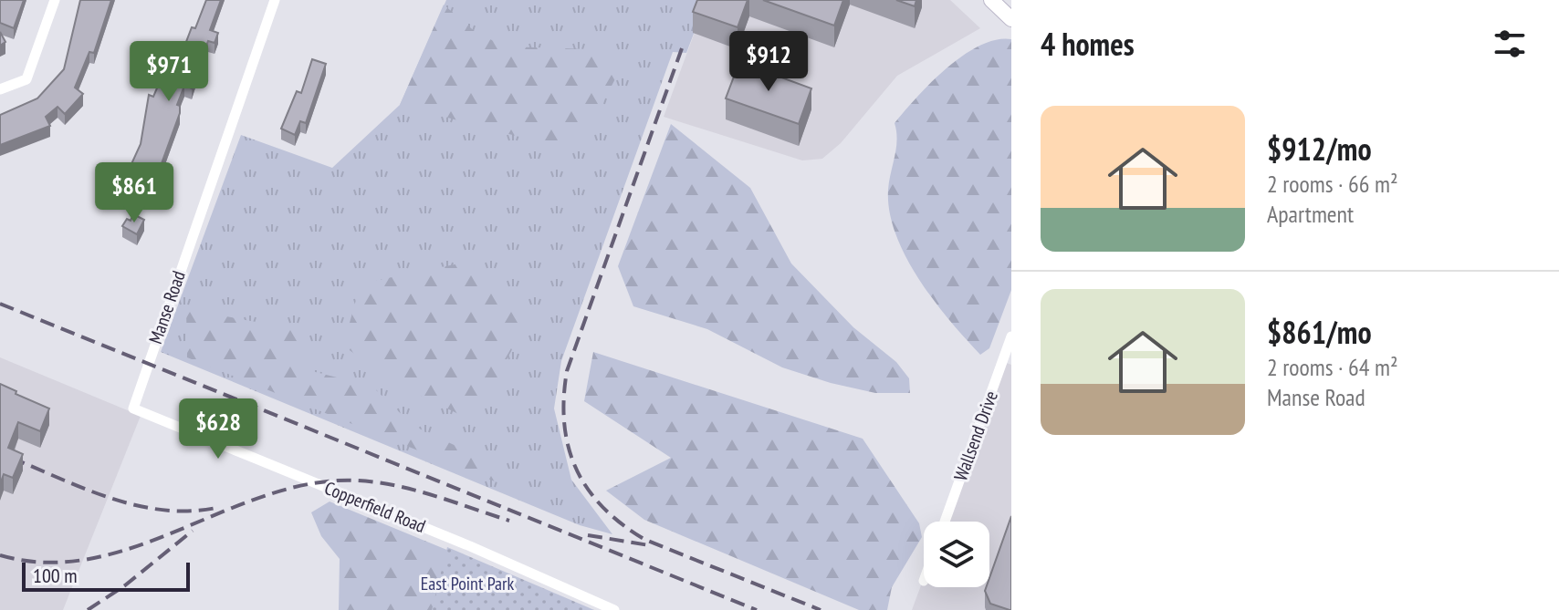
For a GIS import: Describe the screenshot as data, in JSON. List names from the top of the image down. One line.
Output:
{"streets":{"street":["Manse Road","Wallsend Drive","Copperfield Road"]},"crossings":[["Manse Road","Copperfield Road"]],"parks":["East Point Park"],"scale_bar":"100 m","page":{"heading":"4 homes","price":["$912","$971","$861","$628"],"list":[{"name":"$912/mo","note":"2 rooms · 66 m² · Apartment"},{"name":"$861/mo","note":"2 rooms · 64 m² · Manse Road"}],"scale":"100 m"}}
